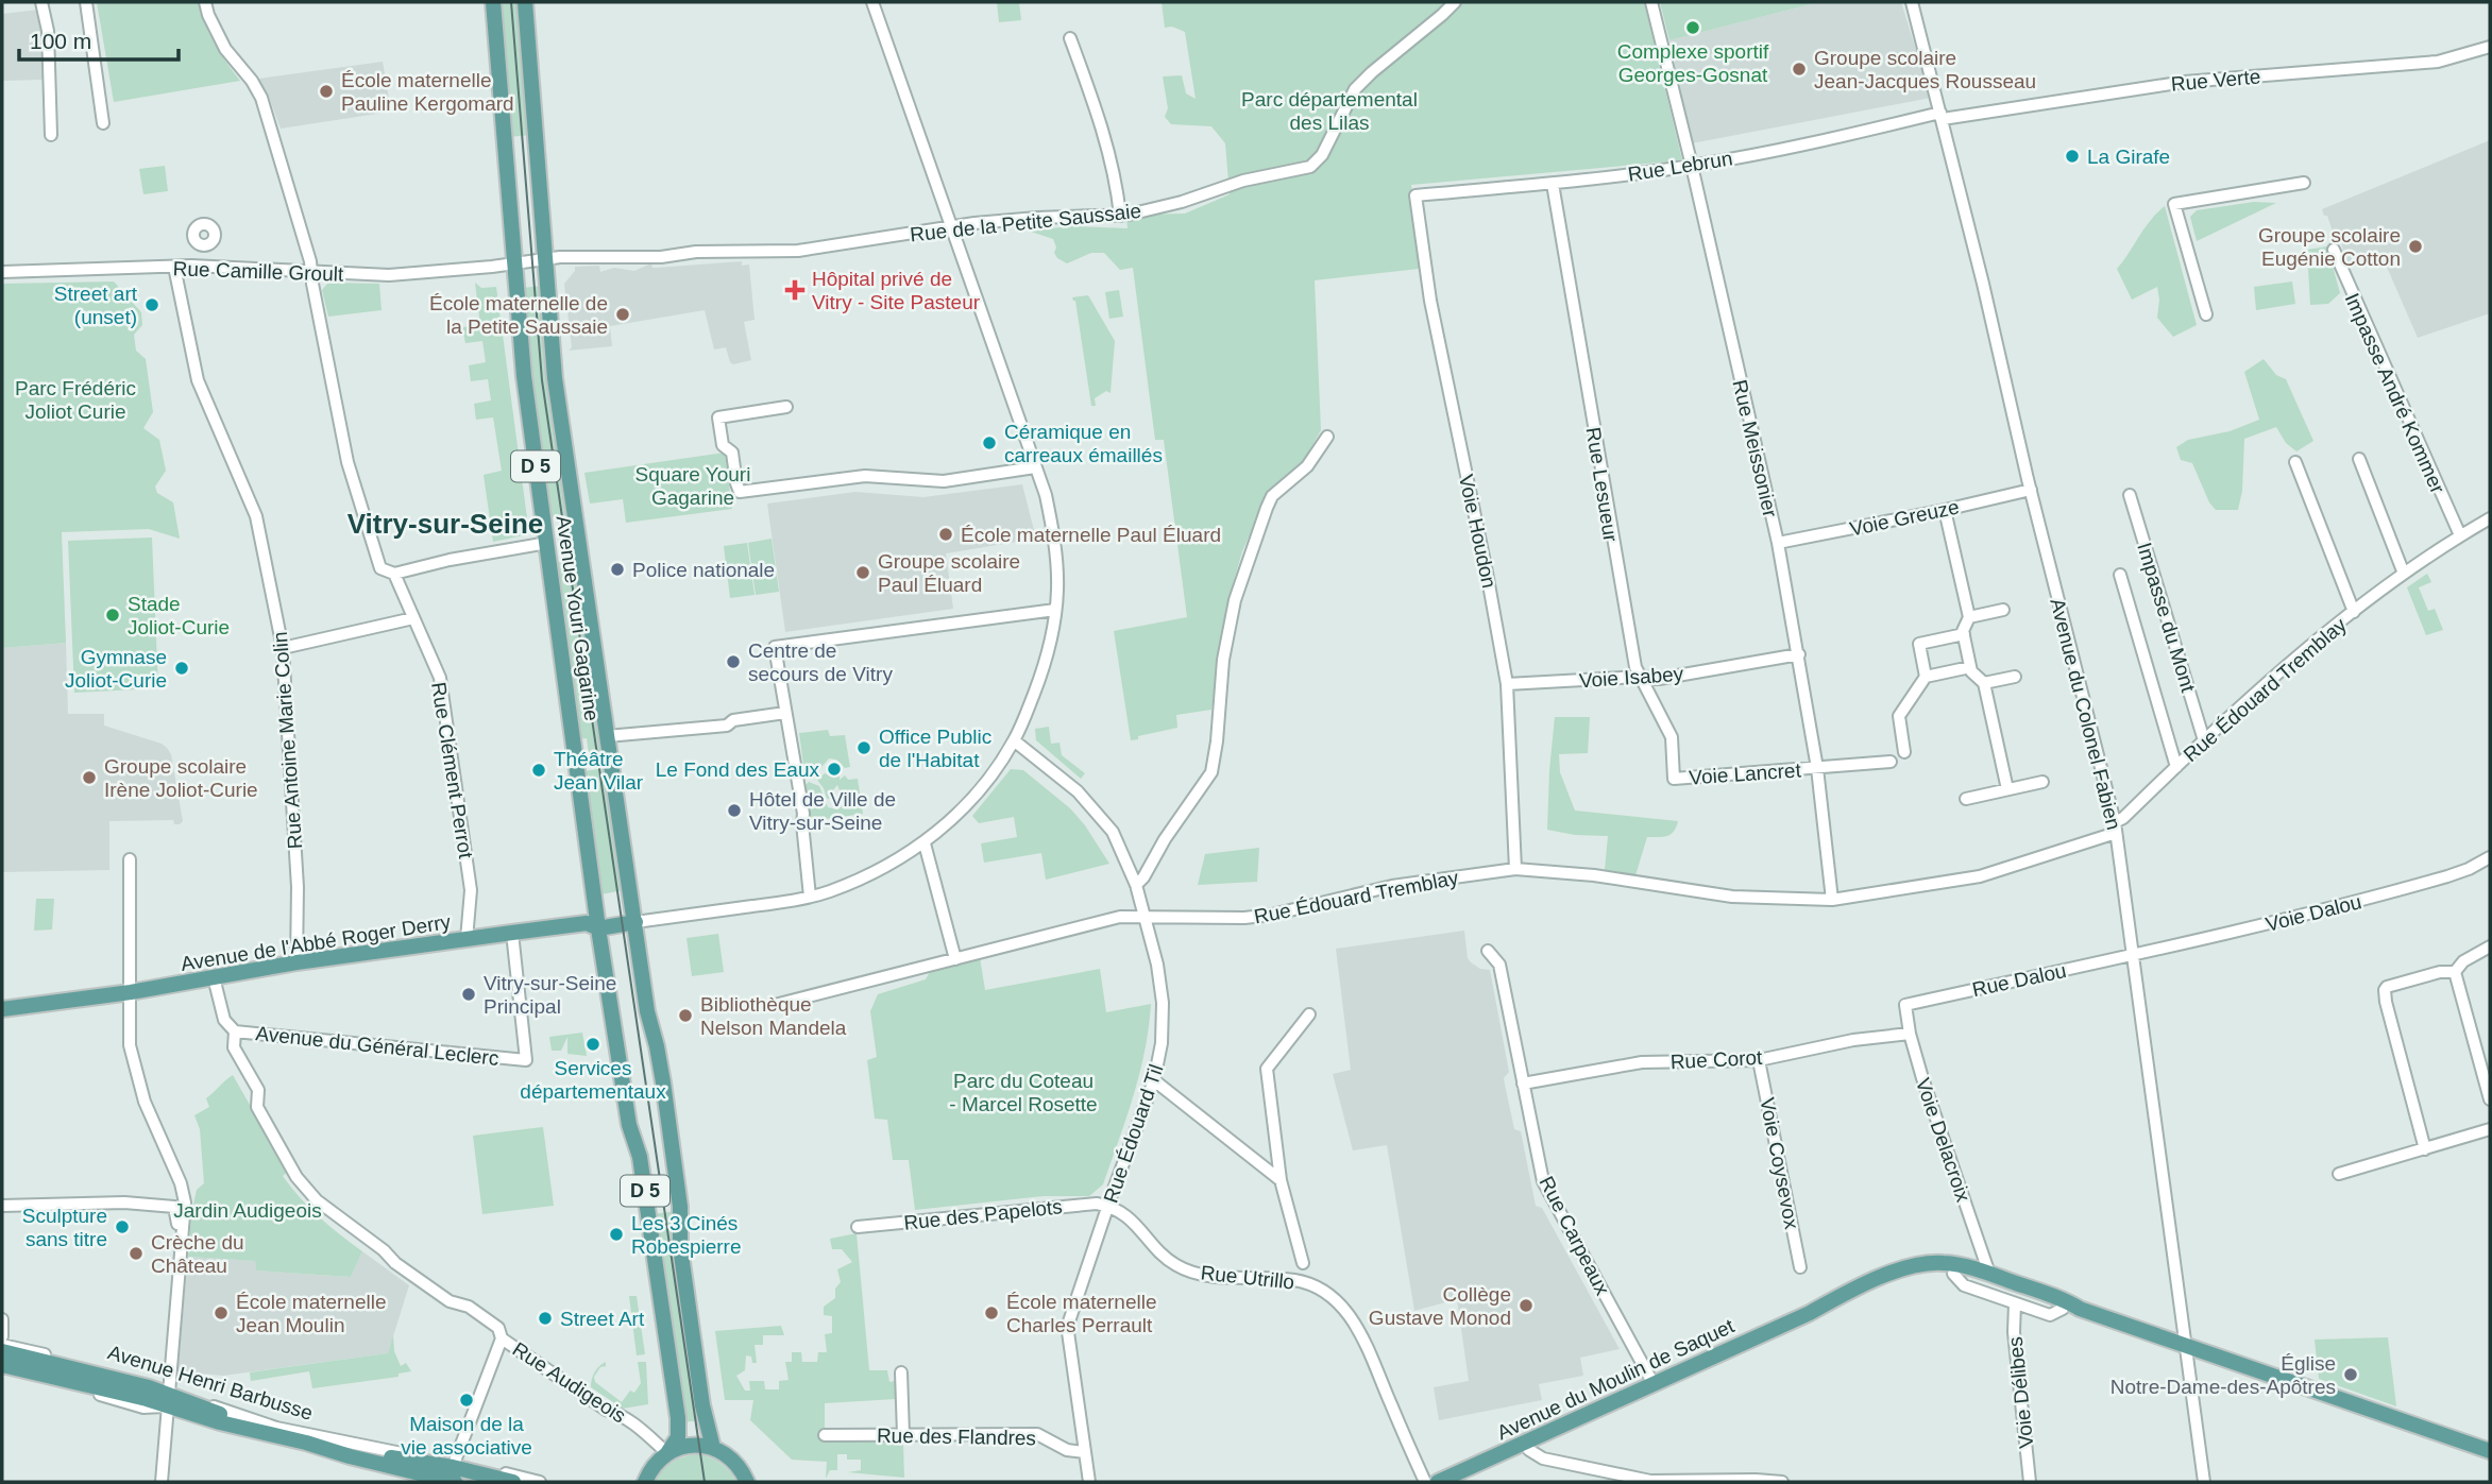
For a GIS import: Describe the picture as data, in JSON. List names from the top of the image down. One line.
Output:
{"streets":{"main road":["D 5","Avenue Youri Gagarine","Avenue de l'Abbé Roger Derry","Avenue du Moulin de Saquet","Avenue Henri Barbusse"],"street":["Rue Verte","Rue Lebrun","Rue de la Petite Saussaie","Rue Camille Groult","Impasse André Kommer","Rue Meissonier","Rue Lesueur","Voie Greuze","Voie Houdon","Impasse du Mont","Voie Isabey","Rue Édouard Tremblay","Avenue du Colonel Fabien","Rue Antoine Marie Colin","Rue Clément Perrot","Voie Lancret","Voie Dalou","Rue Dalou","Avenue du Général Leclerc","Rue Corot","Rue Édouard Til","Voie Delacroix","Voie Coysevox","Rue des Papelots","Rue Carpeaux","Rue Utrillo","Rue Audigeois","Voie Délibes","Rue des Flandres"]},"crossings":[["Rue Verte","Rue Lebrun"],["Rue Verte","Avenue du Colonel Fabien"],["Rue Lebrun","Rue Meissonier"],["Rue Lebrun","Rue Lesueur"],["Rue Lebrun","Voie Houdon"],["Rue Lebrun","Avenue du Colonel Fabien"],["Rue de la Petite Saussaie","Rue Camille Groult"],["Rue de la Petite Saussaie","Avenue Youri Gagarine"],["Rue Camille Groult","Avenue Youri Gagarine"],["Rue Camille Groult","Rue Antoine Marie Colin"],["Rue Camille Groult","Rue Clément Perrot"],["Impasse André Kommer","Rue Édouard Tremblay"],["Rue Meissonier","Voie Greuze"],["Rue Meissonier","Voie Isabey"],["Rue Meissonier","Rue Édouard Tremblay"],["Rue Meissonier","Voie Lancret"],["D 5","Avenue Youri Gagarine"],["D 5","Avenue de l'Abbé Roger Derry"],["D 5","Rue Audigeois"],["Rue Lesueur","Voie Isabey"],["Rue Lesueur","Voie Lancret"],["Voie Greuze","Avenue du Colonel Fabien"],["Voie Houdon","Voie Isabey"],["Voie Houdon","Rue Édouard Tremblay"],["Impasse du Mont","Rue Édouard Tremblay"],["Avenue Youri Gagarine","Avenue de l'Abbé Roger Derry"],["Rue Édouard Tremblay","Avenue du Colonel Fabien"],["Rue Édouard Tremblay","Rue Édouard Til"],["Avenue du Colonel Fabien","Voie Dalou"],["Avenue du Colonel Fabien","Rue Dalou"],["Avenue du Colonel Fabien","Avenue du Moulin de Saquet"],["Rue Antoine Marie Colin","Avenue de l'Abbé Roger Derry"],["Rue Clément Perrot","Avenue de l'Abbé Roger Derry"],["Voie Dalou","Rue Dalou"],["Avenue de l'Abbé Roger Derry","Avenue du Général Leclerc"],["Avenue de l'Abbé Roger Derry","Rue Audigeois"],["Rue Dalou","Voie Delacroix"],["Avenue du Général Leclerc","Rue Audigeois"],["Rue Corot","Voie Delacroix"],["Rue Corot","Voie Coysevox"],["Rue Corot","Rue Carpeaux"],["Rue Édouard Til","Rue des Papelots"],["Rue Édouard Til","Rue Utrillo"],["Rue Édouard Til","Rue des Flandres"],["Voie Delacroix","Avenue du Moulin de Saquet"],["Rue des Papelots","Rue Utrillo"],["Rue Carpeaux","Avenue du Moulin de Saquet"]],"districts":["Vitry-sur-Seine"],"parks":["Parc départemental des Lilas","Parc Frédéric Joliot Curie","Square Youri Gagarine","Parc du Coteau - Marcel Rosette","Jardin Audigeois"],"places":{"other":["Complexe sportif Georges-Gosnat","Groupe scolaire Jean-Jacques Rousseau","École maternelle Pauline Kergomard","La Girafe","Groupe scolaire Eugénie Cotton","Street art (unset)","École maternelle de la Petite Saussaie","Céramique en carreaux émaillés","École maternelle Paul Éluard","Police nationale","Groupe scolaire Paul Éluard","Stade Joliot-Curie","Centre de secours de Vitry","Gymnase Joliot-Curie","Office Public de l'Habitat","Le Fond des Eaux","Théâtre Jean Vilar","Groupe scolaire Irène Joliot-Curie","Hôtel de Ville de Vitry-sur-Seine","Vitry-sur-Seine Principal","Bibliothèque Nelson Mandela","Services départementaux","Sculpture sans titre","Les 3 Cinés Robespierre","Crèche du Château","Collège Gustave Monod","École maternelle Jean Moulin","École maternelle Charles Perrault","Street Art","Église Notre-Dame-des-Apôtres","Maison de la vie associative"],"health":["Hôpital privé de Vitry - Site Pasteur"]},"scale_bar":"100 m"}
